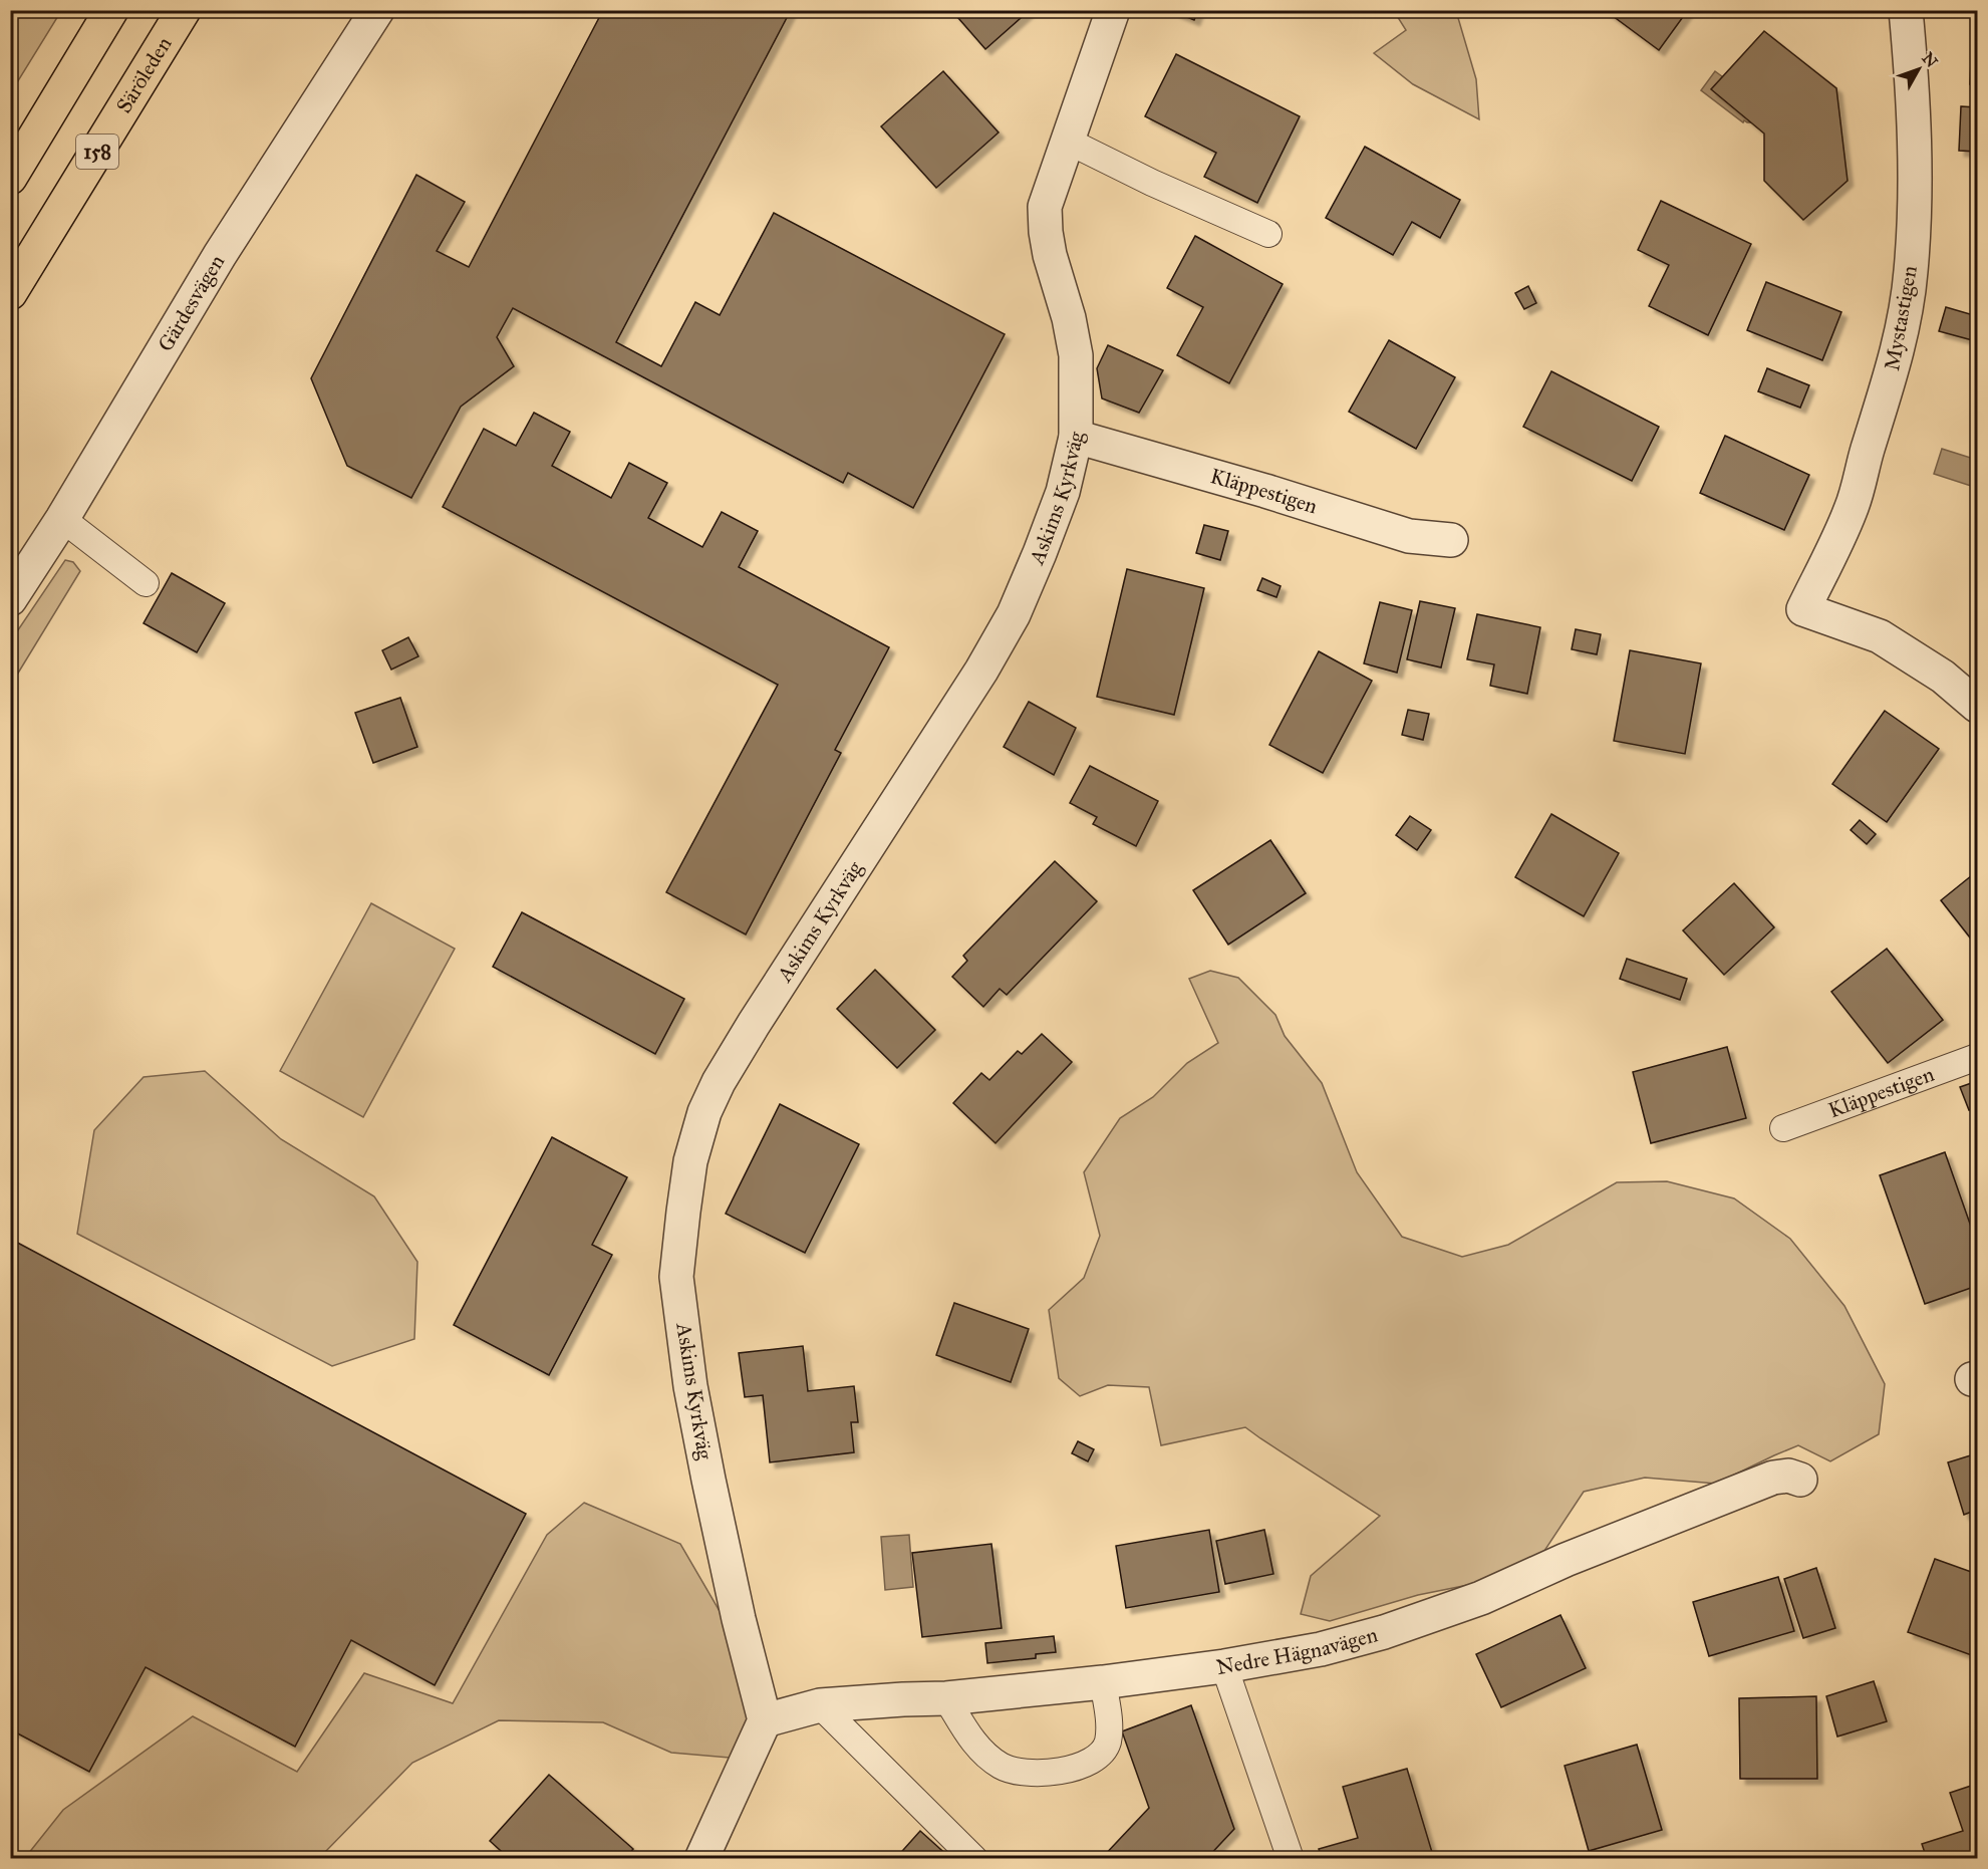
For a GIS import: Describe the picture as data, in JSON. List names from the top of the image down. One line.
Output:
{"streets":{"main road":["Säröleden","158"],"street":["Gärdesvägen","Mystastigen","Kläppestigen","Askims Kyrkväg","Nedre Hägnavägen"]},"crossings":[["Kläppestigen","Askims Kyrkväg"],["Askims Kyrkväg","Nedre Hägnavägen"]],"north":"top right"}
